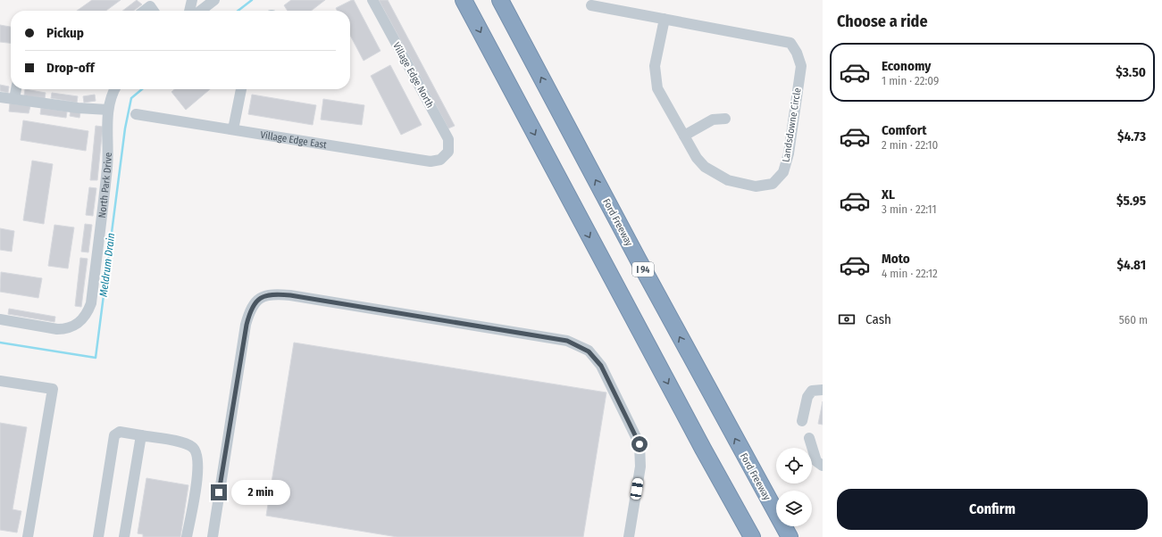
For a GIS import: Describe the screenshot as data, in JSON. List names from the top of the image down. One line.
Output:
{"streets":{"highway":["Ford Freeway","I 94"],"street":["Village Edge North","Landsdowne Circle","Village Edge East","North Park Drive"]},"crossings":[["Village Edge North","Village Edge East"]],"water":["Meldrum Drain"],"page":{"heading":"Choose a ride","banner":["Pickup","Drop-off"],"list":[{"name":"Economy","note":"1 min · 22:09","value":"$3.50"},{"name":"Comfort","note":"2 min · 22:10","value":"$4.73"},{"name":"XL","note":"3 min · 22:11","value":"$5.95"},{"name":"Moto","note":"4 min · 22:12","value":"$4.81"}],"pay":["Cash","560 m"],"bubble":"2 min","buttons":"Confirm"}}
